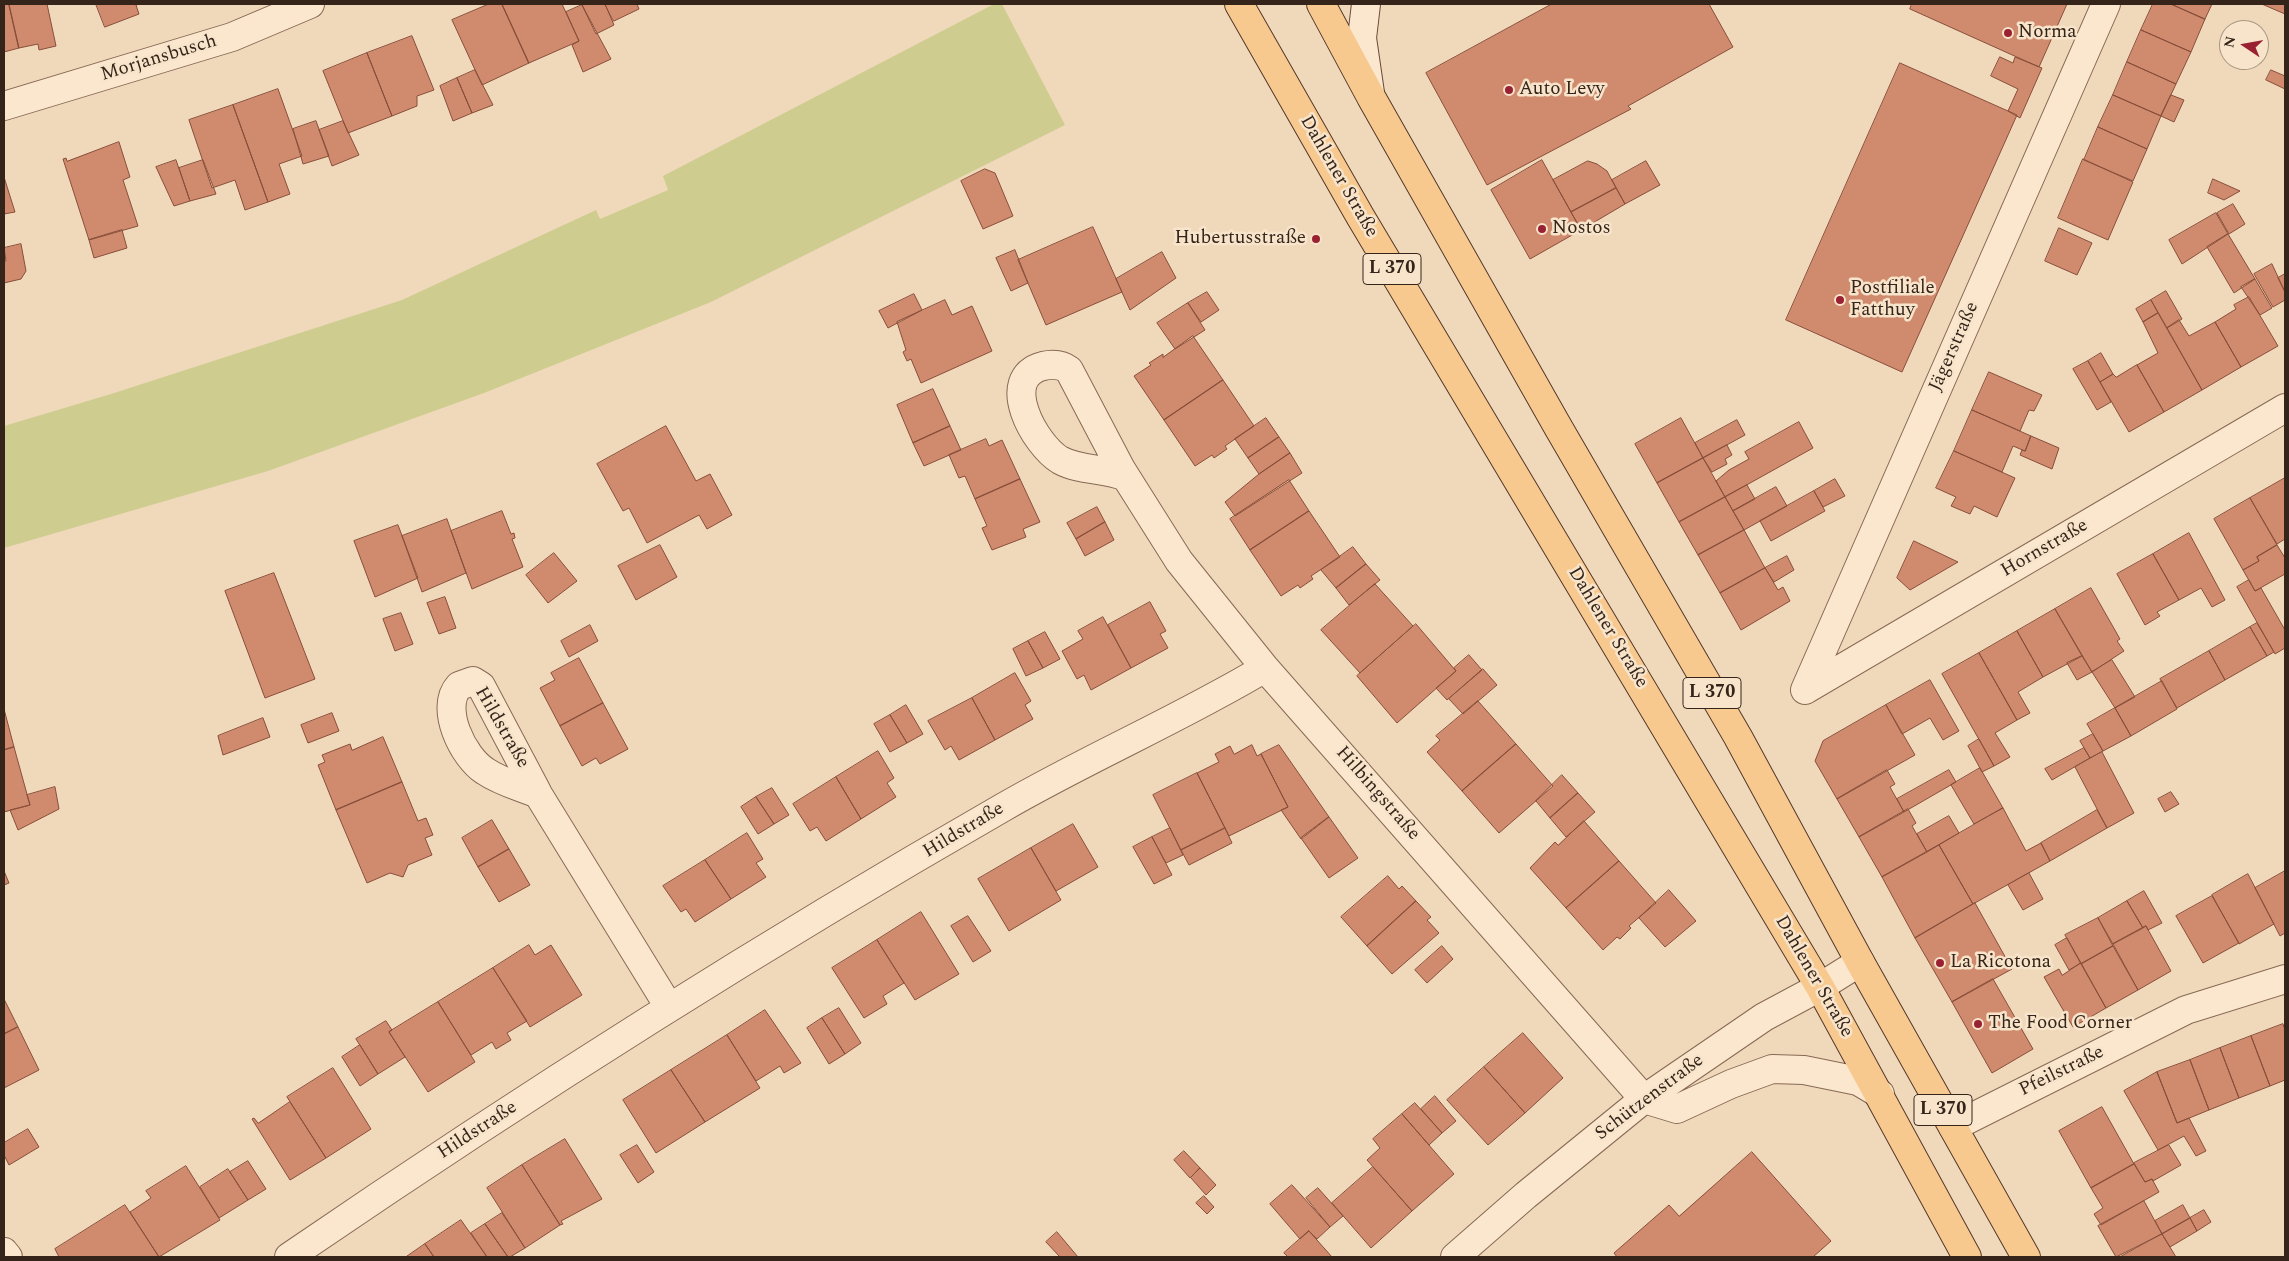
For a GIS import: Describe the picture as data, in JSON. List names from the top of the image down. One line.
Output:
{"streets":{"main road":["Dahlener Straße","L 370"],"street":["Morjansbusch","Jägerstraße","Hornstraße","Hildstraße","Hilbingstraße","Pfeilstraße","Schützenstraße"]},"crossings":[["Dahlener Straße","Schützenstraße"],["L 370","Pfeilstraße"],["L 370","Schützenstraße"],["Jägerstraße","Hornstraße"],["Hildstraße","Hilbingstraße"],["Hilbingstraße","Schützenstraße"]],"places":["Norma","Auto Levy","Nostos","Hubertusstraße","Postfiliale Fatthuy","La Ricotona","The Food Corner"],"north":"left"}
